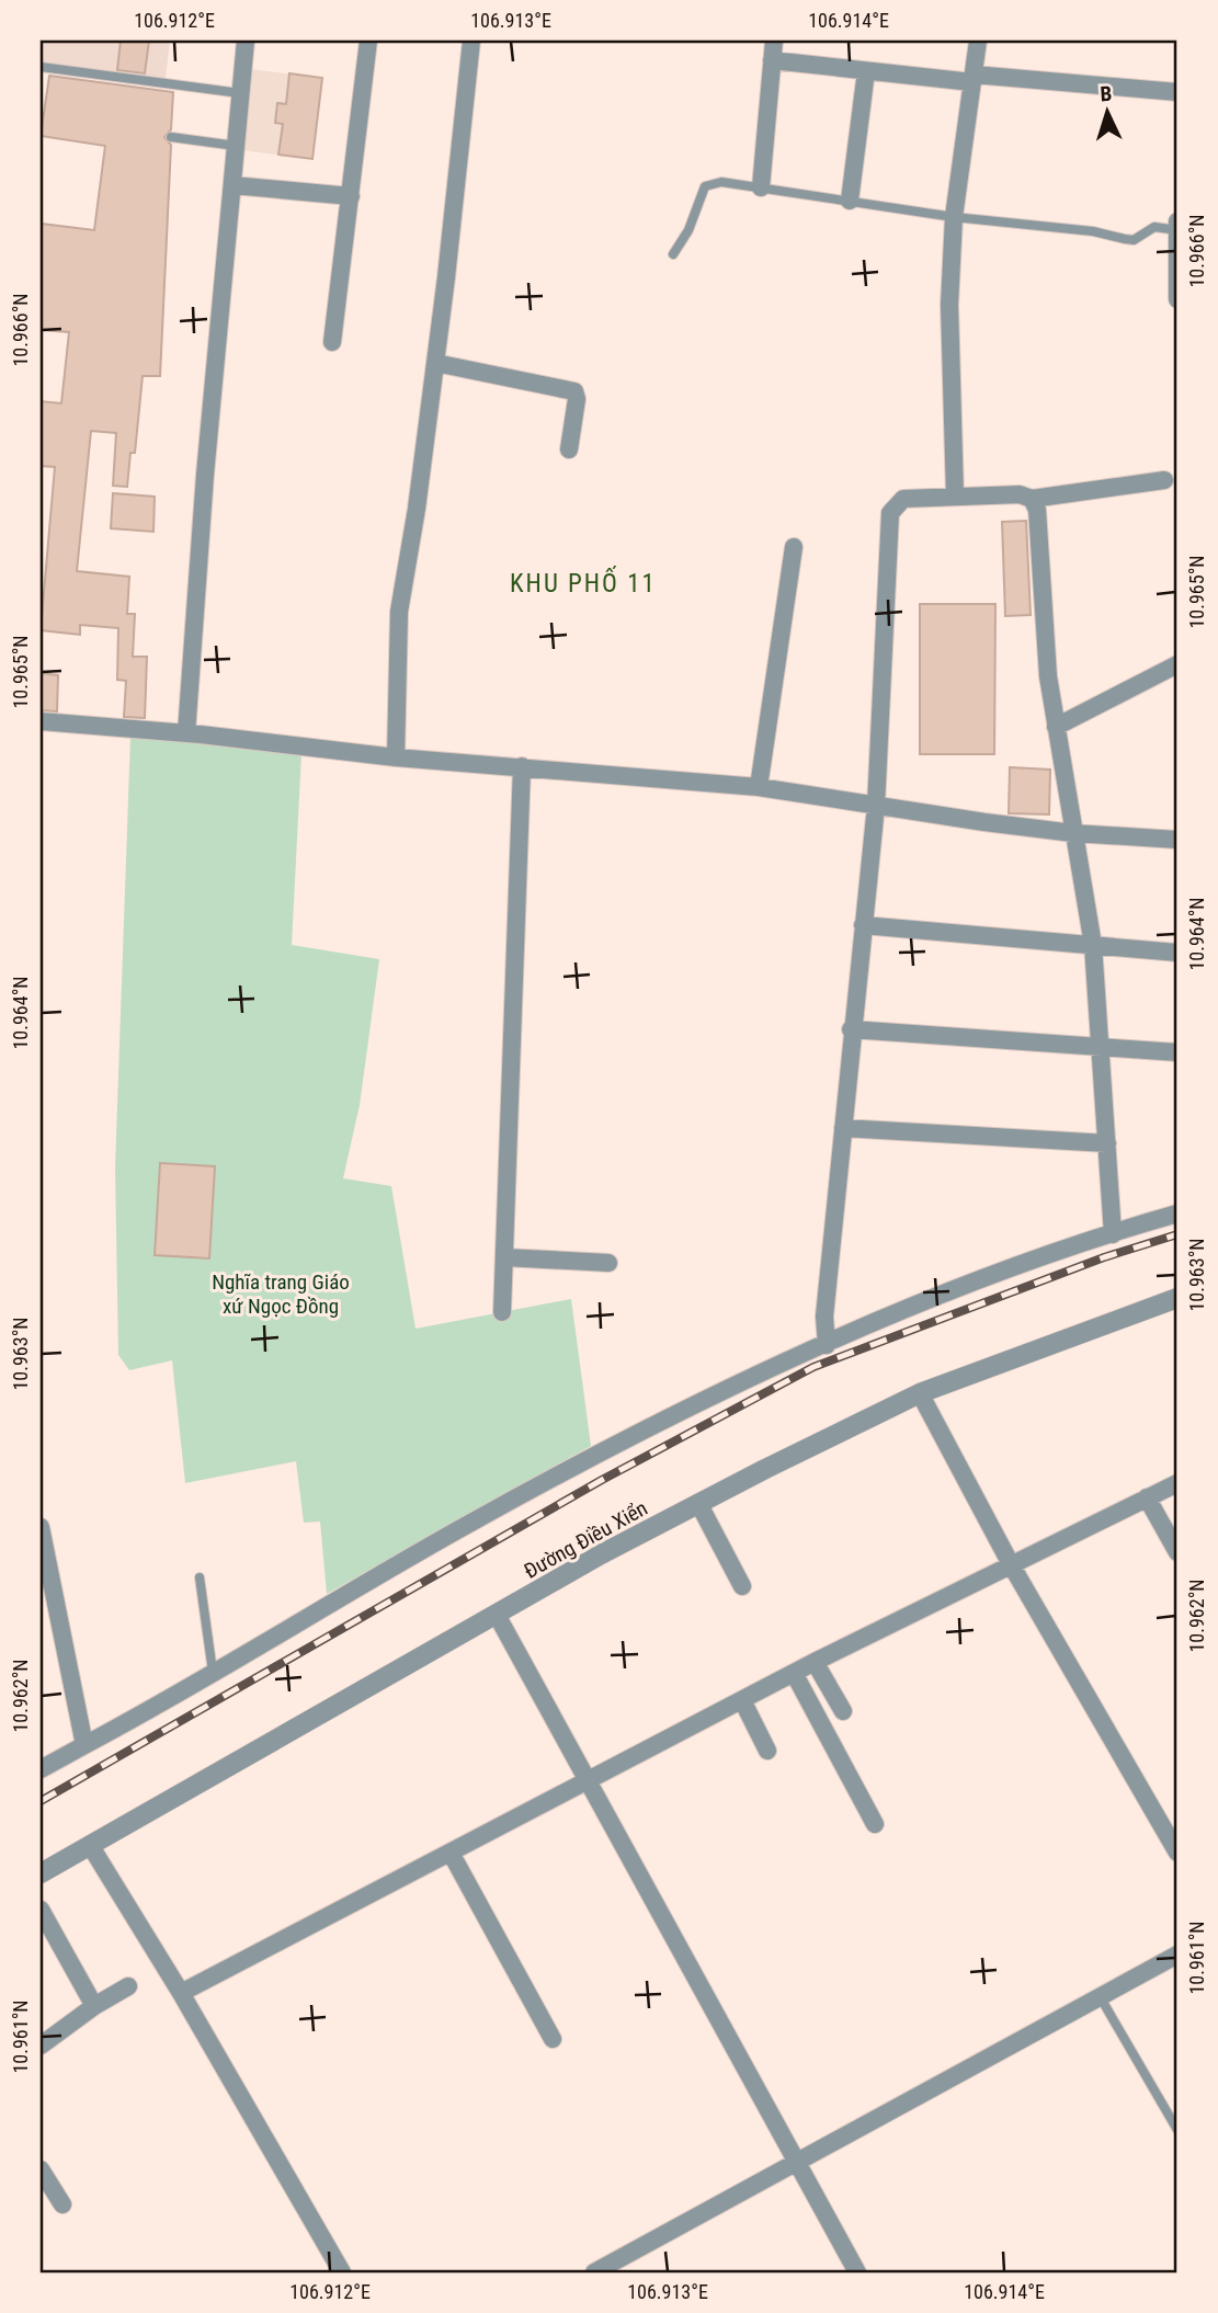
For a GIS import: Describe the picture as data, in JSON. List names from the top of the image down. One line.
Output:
{"streets":{"street":["Đường Điều Xiển"]},"districts":["KHU PHỐ 11"],"parks":["Nghĩa trang Giáo xứ Ngọc Đồng"],"north":"top","coordinates":["106.912°E","106.913°E","106.914°E","10.966°N","10.965°N","10.964°N","10.963°N","10.962°N","10.961°N"]}
